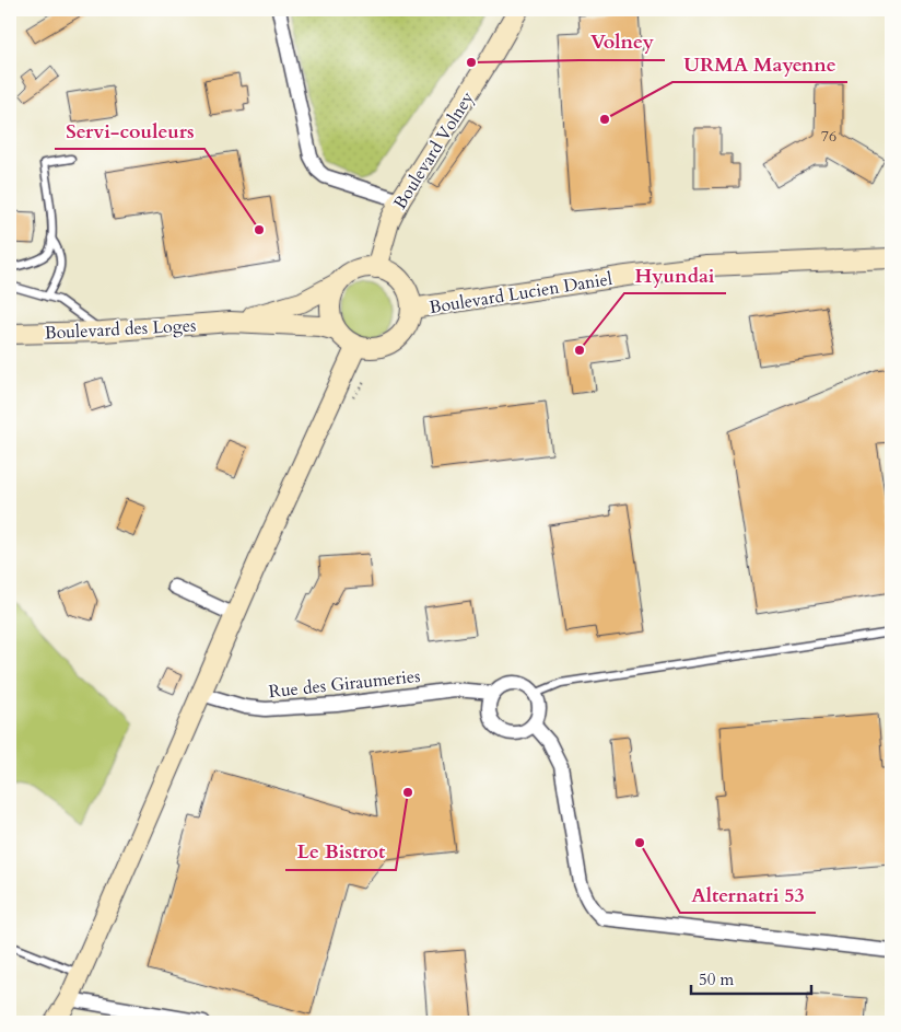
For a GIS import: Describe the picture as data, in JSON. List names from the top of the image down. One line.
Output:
{"streets":{"main road":["Boulevard Volney","Boulevard Lucien Daniel","Boulevard des Loges"],"street":["Rue des Giraumeries"]},"crossings":[["Boulevard Volney","Boulevard Lucien Daniel"],["Boulevard Volney","Boulevard des Loges"],["Boulevard Lucien Daniel","Boulevard des Loges"]],"places":["Volney","URMA Mayenne","Servi-couleurs","Hyundai","Le Bistrot","Alternatri 53"],"house_numbers":["76"],"scale_bar":"50 m"}
